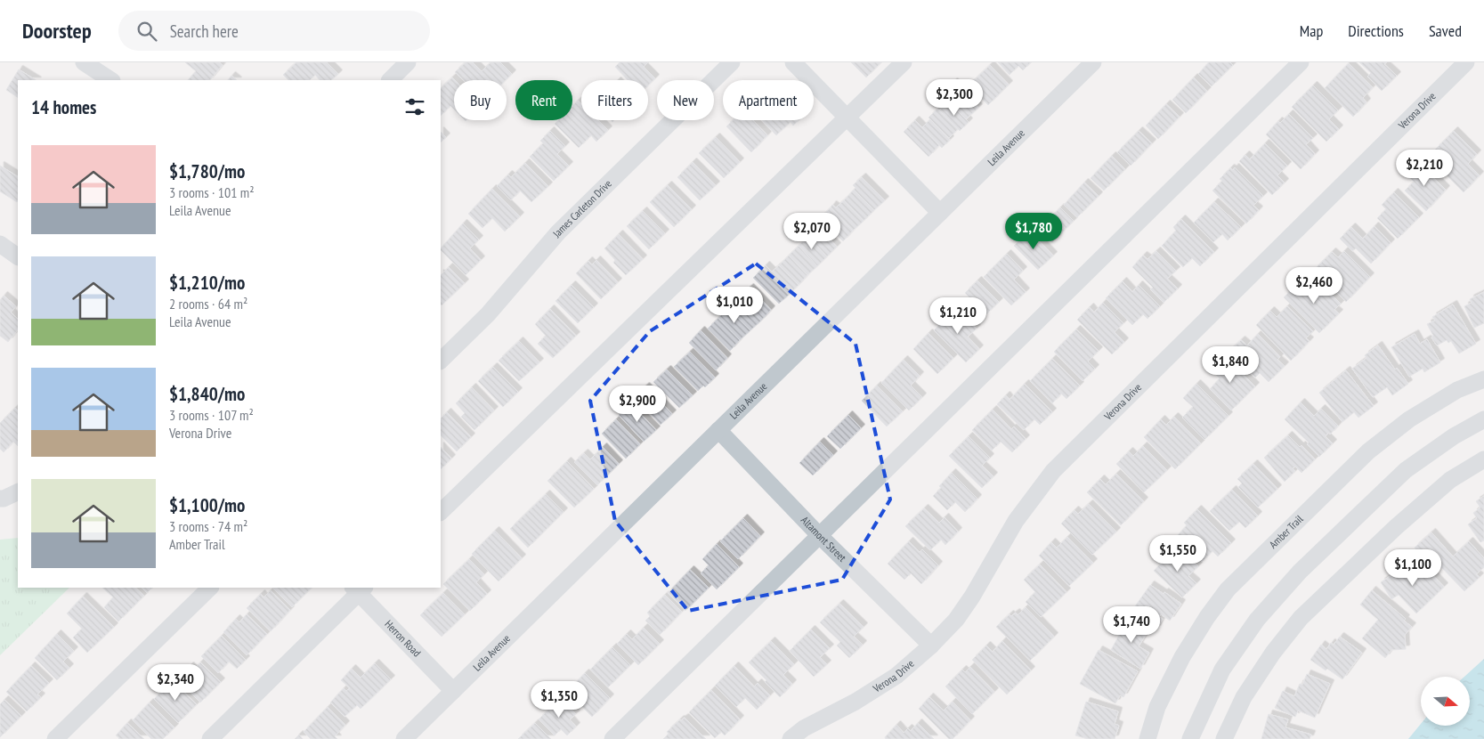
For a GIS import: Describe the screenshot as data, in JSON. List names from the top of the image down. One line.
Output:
{"streets":{"street":["Verona Drive","Leila Avenue","James Carleton Drive","Amber Trail","Altamont Street","Herron Road"]},"crossings":[["Verona Drive","Altamont Street"],["Leila Avenue","Altamont Street"],["Leila Avenue","Herron Road"]],"north":"right","page":{"header":"Doorstep","search":"Search here","nav":["Map","Directions","Saved"],"price":["$2,300","$2,210","$2,070","$1,780","$2,460","$1,010","$1,210","$1,840","$2,900","$1,550","$1,100","$1,740","$2,340","$1,350"],"chip":["Buy","Rent","Filters","New","Apartment"],"heading":"14 homes","list":[{"name":"$1,780/mo","note":"3 rooms · 101 m² · Leila Avenue"},{"name":"$1,210/mo","note":"2 rooms · 64 m² · Leila Avenue"},{"name":"$1,840/mo","note":"3 rooms · 107 m² · Verona Drive"},{"name":"$1,100/mo","note":"3 rooms · 74 m² · Amber Trail"}]}}
